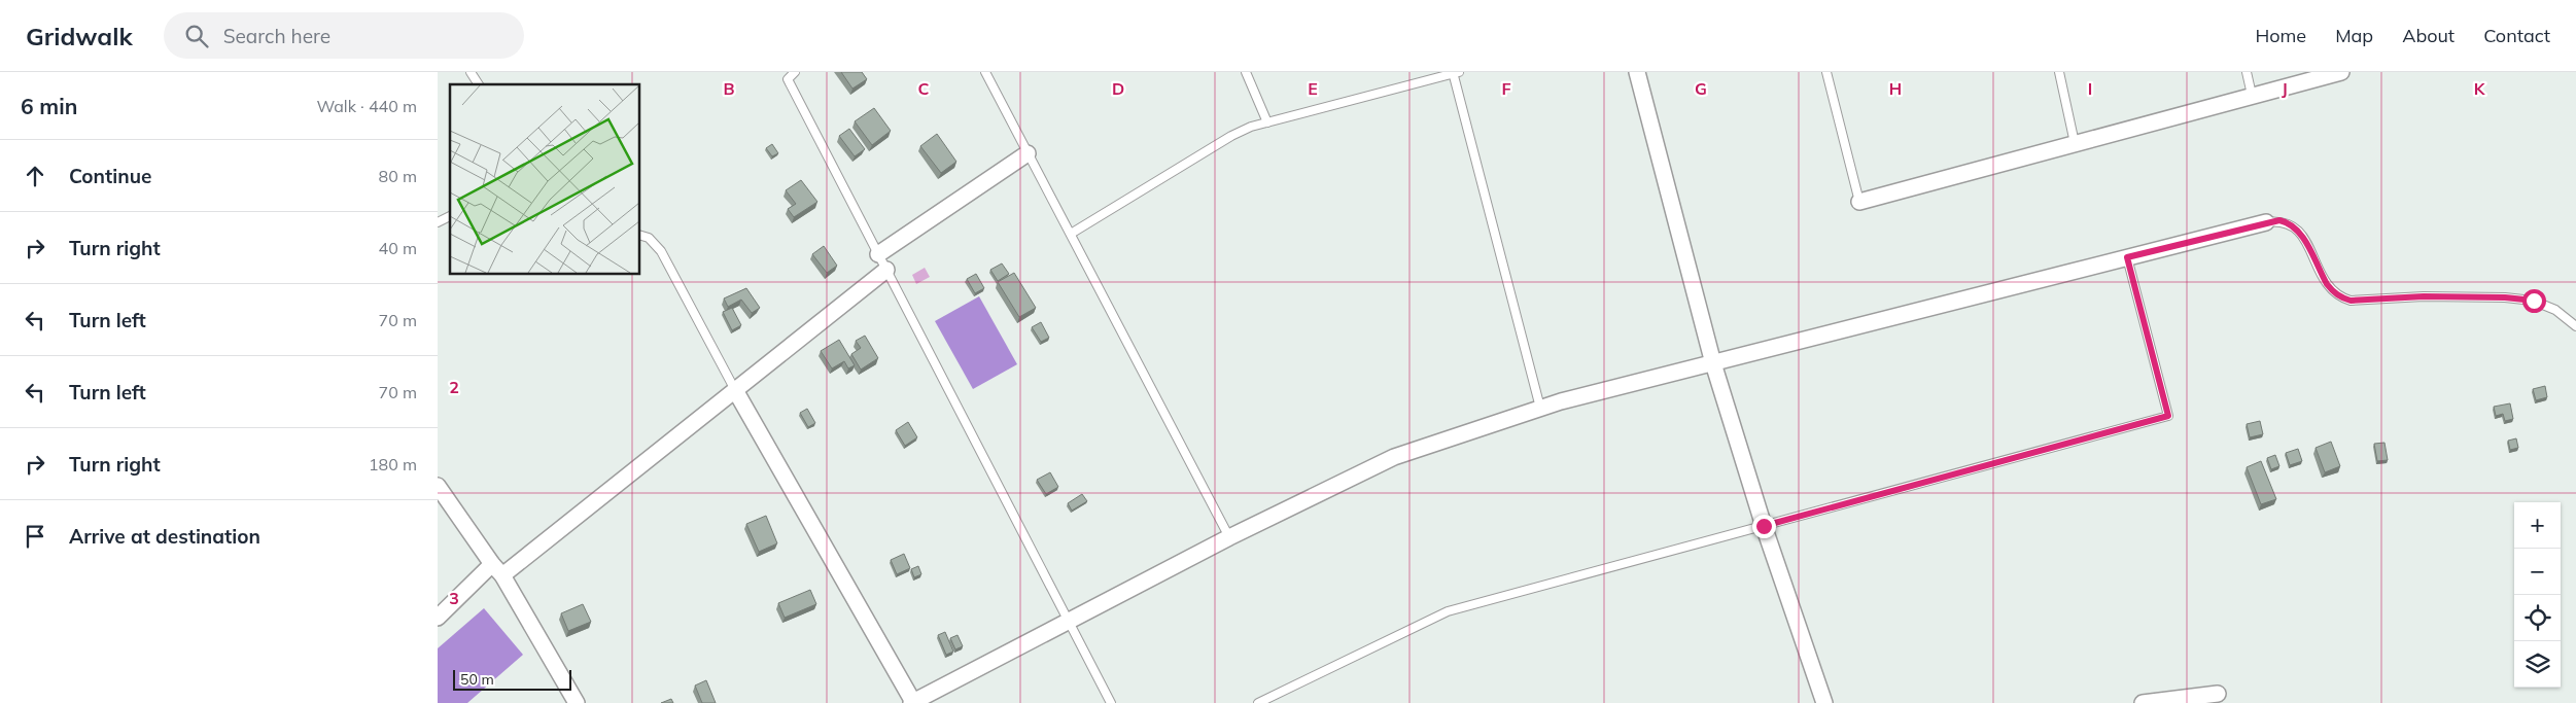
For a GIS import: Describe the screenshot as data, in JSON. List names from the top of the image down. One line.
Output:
{"scale_bar":"50 m","page":{"header":"Gridwalk","search":"Search here","nav":["Home","Map","About","Contact"],"heading":["6 min","Walk · 440 m"],"list":[["Continue","80 m"],["Turn right","40 m"],["Turn left","70 m"],["Turn left","70 m"],["Turn right","180 m"],"Arrive at destination"],"map_buttons":["+","−"],"scale":"50 m"},"grid":{"columns":["B","C","D","E","F","G","H","I","J","K"],"rows":["2","3"]}}
